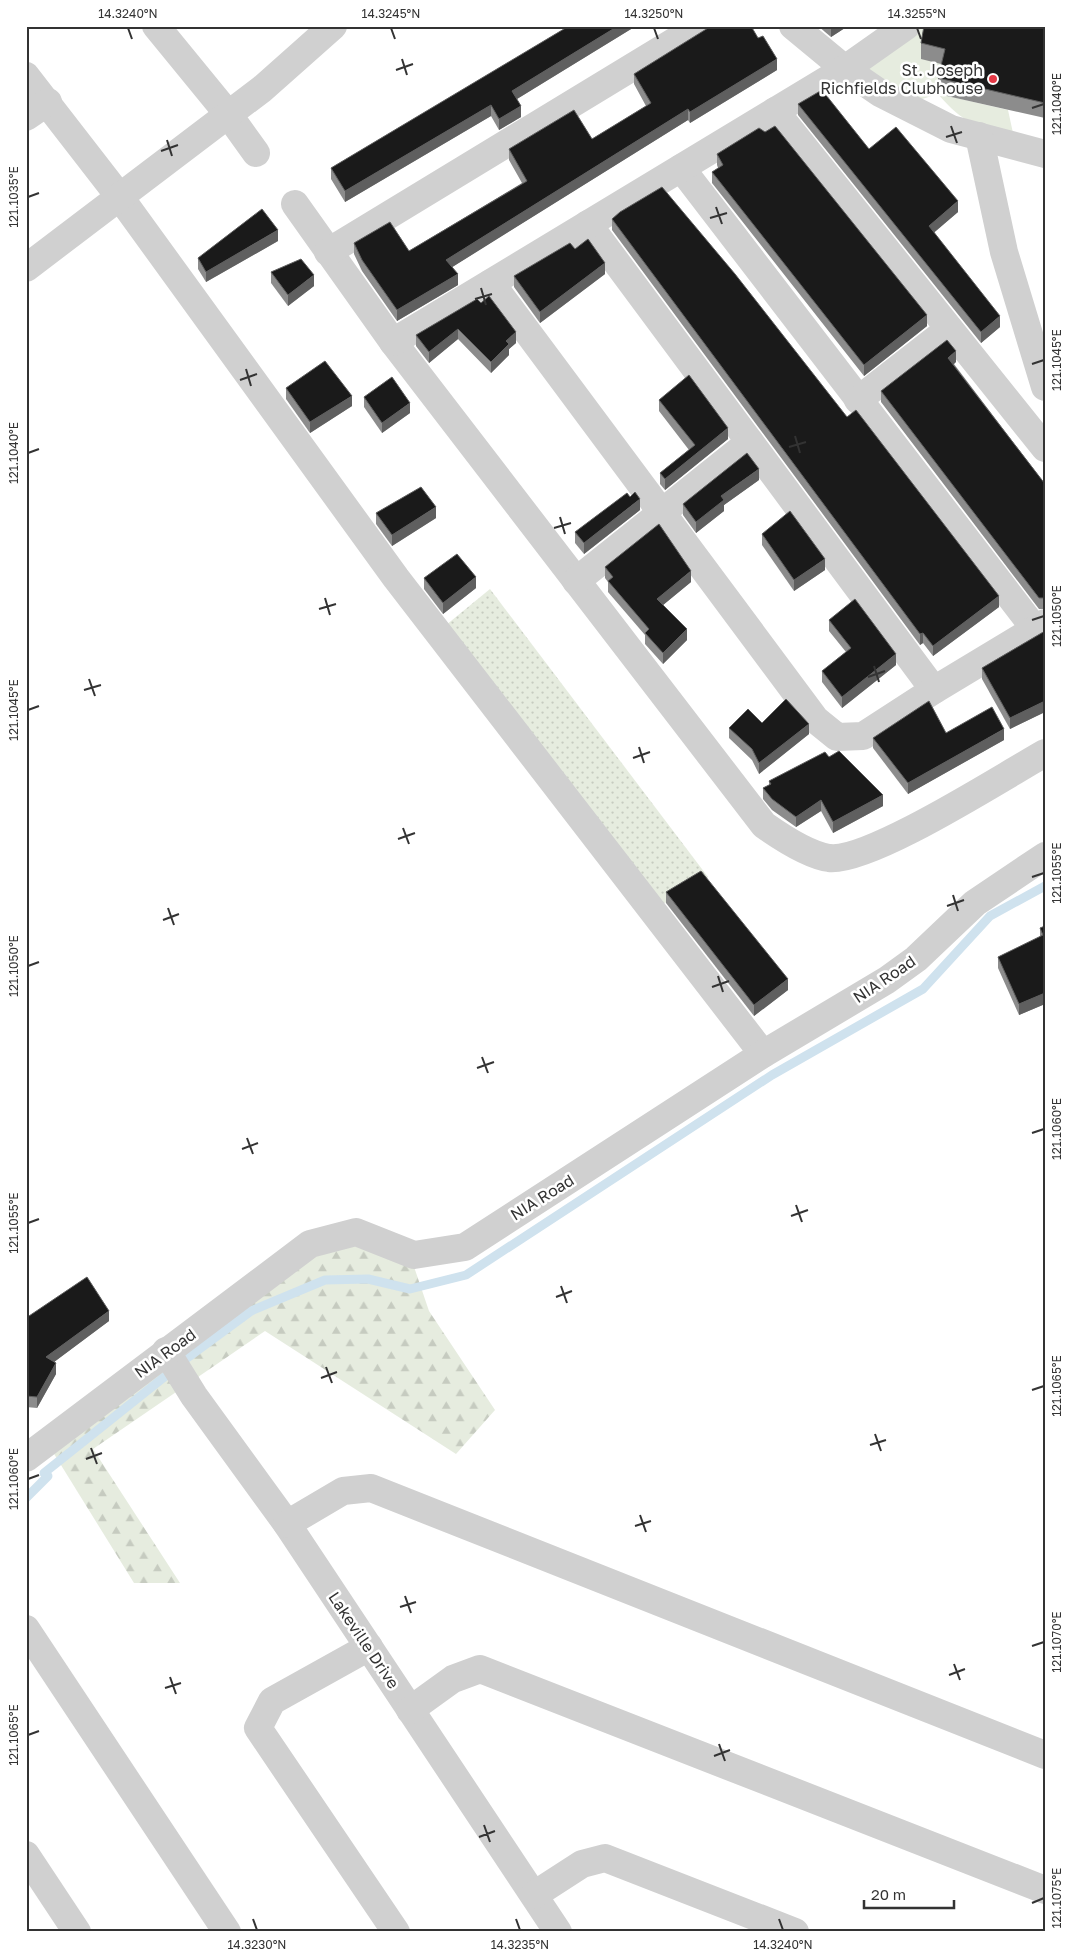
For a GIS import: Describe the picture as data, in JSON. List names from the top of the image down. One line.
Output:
{"streets":{"street":["NIA Road","Lakeville Drive"]},"crossings":[["NIA Road","Lakeville Drive"]],"places":["St. Joseph Richfields Clubhouse"],"scale_bar":"20 m","coordinates":["14.3240°N","14.3245°N","14.3250°N","14.3255°N","121.1040°E","121.1035°E","121.1045°E","121.1050°E","121.1055°E","121.1060°E","121.1065°E","121.1070°E","121.1075°E","14.3230°N","14.3235°N"]}
